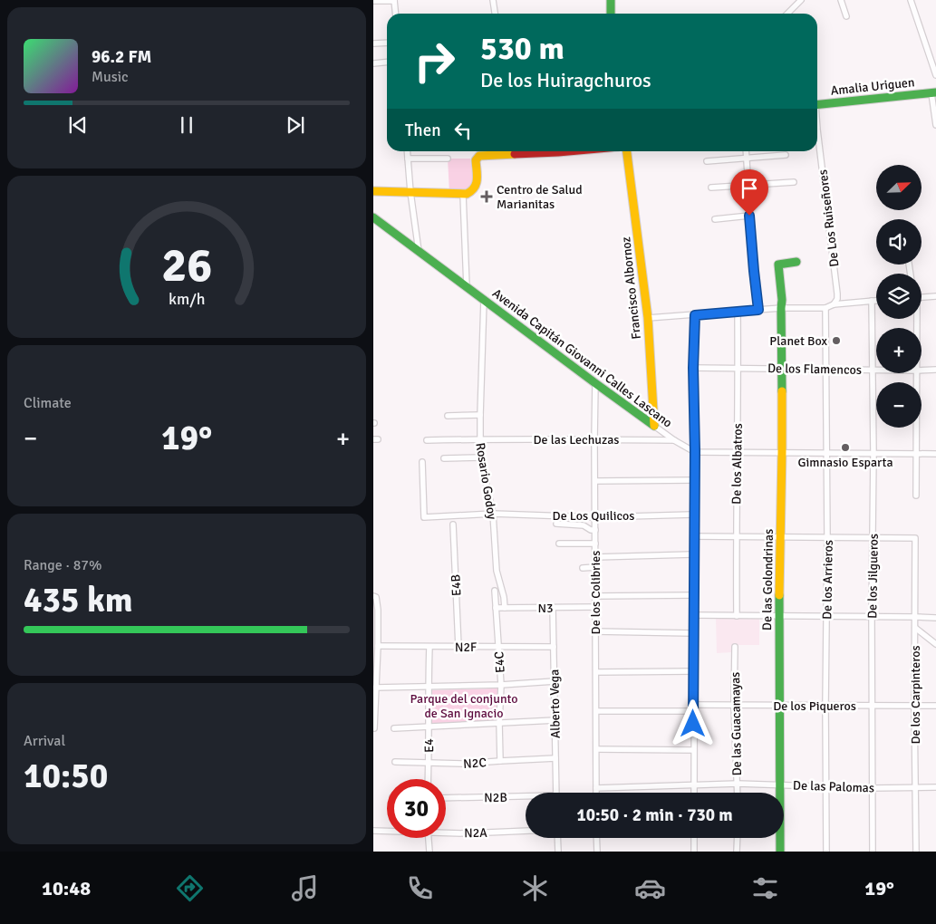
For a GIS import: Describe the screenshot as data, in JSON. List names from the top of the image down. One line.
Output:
{"streets":{"street":["Amalia Uriguen","De Los Ruiseñores","Francisco Albornoz","Avenida Capitán Giovanni Calles Lascano","De los Flamencos","De las Lechuzas","De los Albatros","Rosario Godoy","De Los Quilicos","De los Jilgueros","De las Golondrinas","De los Arrieros","E4B","De los Colibries","N3","N2F","E4C","De los Carpinteros","Alberto Vega","De los Piqueros","De las Guacamayas","E4","N2C","De las Palomas","N2B","N2A"]},"crossings":[["Francisco Albornoz","Avenida Capitán Giovanni Calles Lascano"],["Avenida Capitán Giovanni Calles Lascano","De las Lechuzas"],["Avenida Capitán Giovanni Calles Lascano","De los Albatros"],["Avenida Capitán Giovanni Calles Lascano","Rosario Godoy"],["Avenida Capitán Giovanni Calles Lascano","De los Jilgueros"],["Avenida Capitán Giovanni Calles Lascano","De las Golondrinas"],["Avenida Capitán Giovanni Calles Lascano","De los Arrieros"],["Avenida Capitán Giovanni Calles Lascano","De los Colibries"],["De los Flamencos","De los Albatros"],["De los Flamencos","De los Jilgueros"],["De los Flamencos","De las Golondrinas"],["De los Flamencos","De los Arrieros"],["De las Lechuzas","Rosario Godoy"],["De las Lechuzas","De los Colibries"],["Rosario Godoy","De Los Quilicos"],["Rosario Godoy","N3"],["De Los Quilicos","De los Colibries"],["De los Jilgueros","De los Carpinteros"],["De los Jilgueros","De los Piqueros"],["De los Jilgueros","De las Palomas"],["De las Golondrinas","De los Piqueros"],["De las Golondrinas","De las Palomas"],["De los Arrieros","De los Piqueros"],["De los Arrieros","De las Palomas"],["E4B","N2F"],["De los Colibries","N3"],["De los Colibries","De los Piqueros"],["De los Colibries","De las Palomas"],["N3","E4C"],["N3","Alberto Vega"],["N2F","E4C"],["N2F","Alberto Vega"],["N2F","E4"],["E4C","N2C"],["De los Carpinteros","De los Piqueros"],["De los Carpinteros","De las Palomas"],["Alberto Vega","N2C"],["De los Piqueros","De las Guacamayas"],["De las Guacamayas","De las Palomas"],["E4","N2C"]],"parks":["Parque del conjunto de San Ignacio"],"places":{"health":["Centro de Salud Marianitas"],"other":["Planet Box","Gimnasio Esparta"]},"north":"top right","page":{"turn":["530 m","De los Huiragchuros"],"song":["96.2 FM","Music"],"then":"Then","map_buttons":["+","−"],"tile":["Climate",["Range · 87%","435 km"],["Arrival","10:50"]],"heat":["−","19°","+"],"limit":"30","trip":"10:50 · 2 min · 730 m","tabs":["10:48","19°"],"gauge":["26","km/h"]}}
